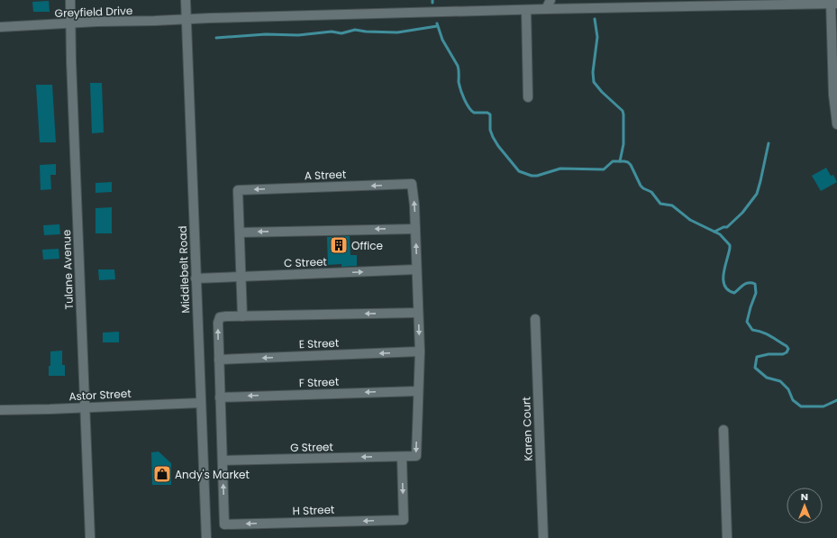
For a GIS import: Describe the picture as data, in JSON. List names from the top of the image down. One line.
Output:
{"streets":{"street":["Greyfield Drive","A Street","C Street","Tulane Avenue","Middlebelt Road","E Street","F Street","Astor Street","Karen Court","G Street","H Street"]},"crossings":[["Greyfield Drive","Tulane Avenue"],["Greyfield Drive","Middlebelt Road"],["A Street","C Street"],["C Street","Middlebelt Road"],["Tulane Avenue","Astor Street"],["Middlebelt Road","Astor Street"],["F Street","G Street"],["G Street","H Street"]],"one_way":["G Street"],"places":{"building":["Office"],"shop":["Andy's Market"]},"north":"top"}
